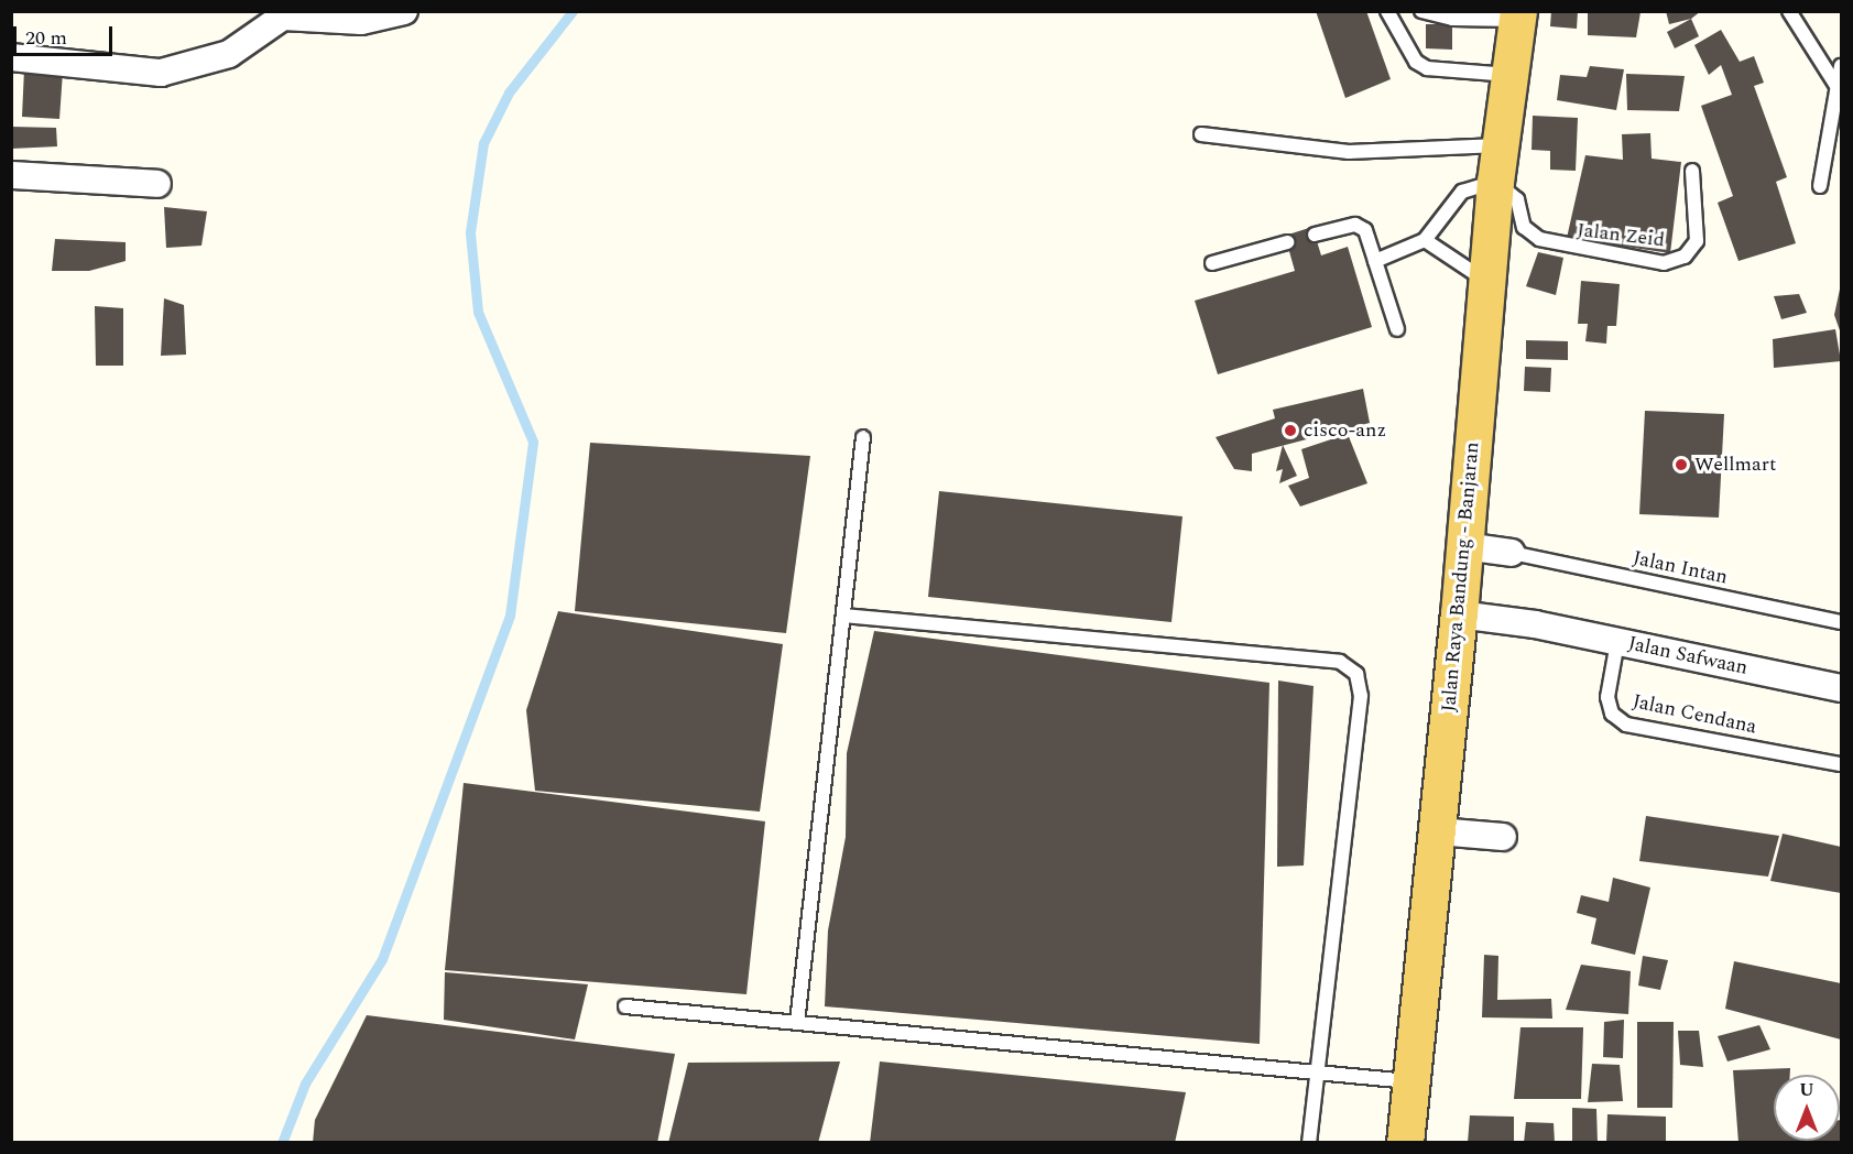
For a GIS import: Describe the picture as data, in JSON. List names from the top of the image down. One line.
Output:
{"streets":{"main road":["Jalan Raya Bandung - Banjaran"],"street":["Jalan Safwaan"],"lane":["Jalan Zeid","Jalan Intan","Jalan Cendana"]},"crossings":[["Jalan Zeid","Jalan Raya Bandung - Banjaran"],["Jalan Raya Bandung - Banjaran","Jalan Safwaan"],["Jalan Safwaan","Jalan Cendana"]],"places":["cisco-anz","Wellmart"],"scale_bar":"20 m","north":"top"}
